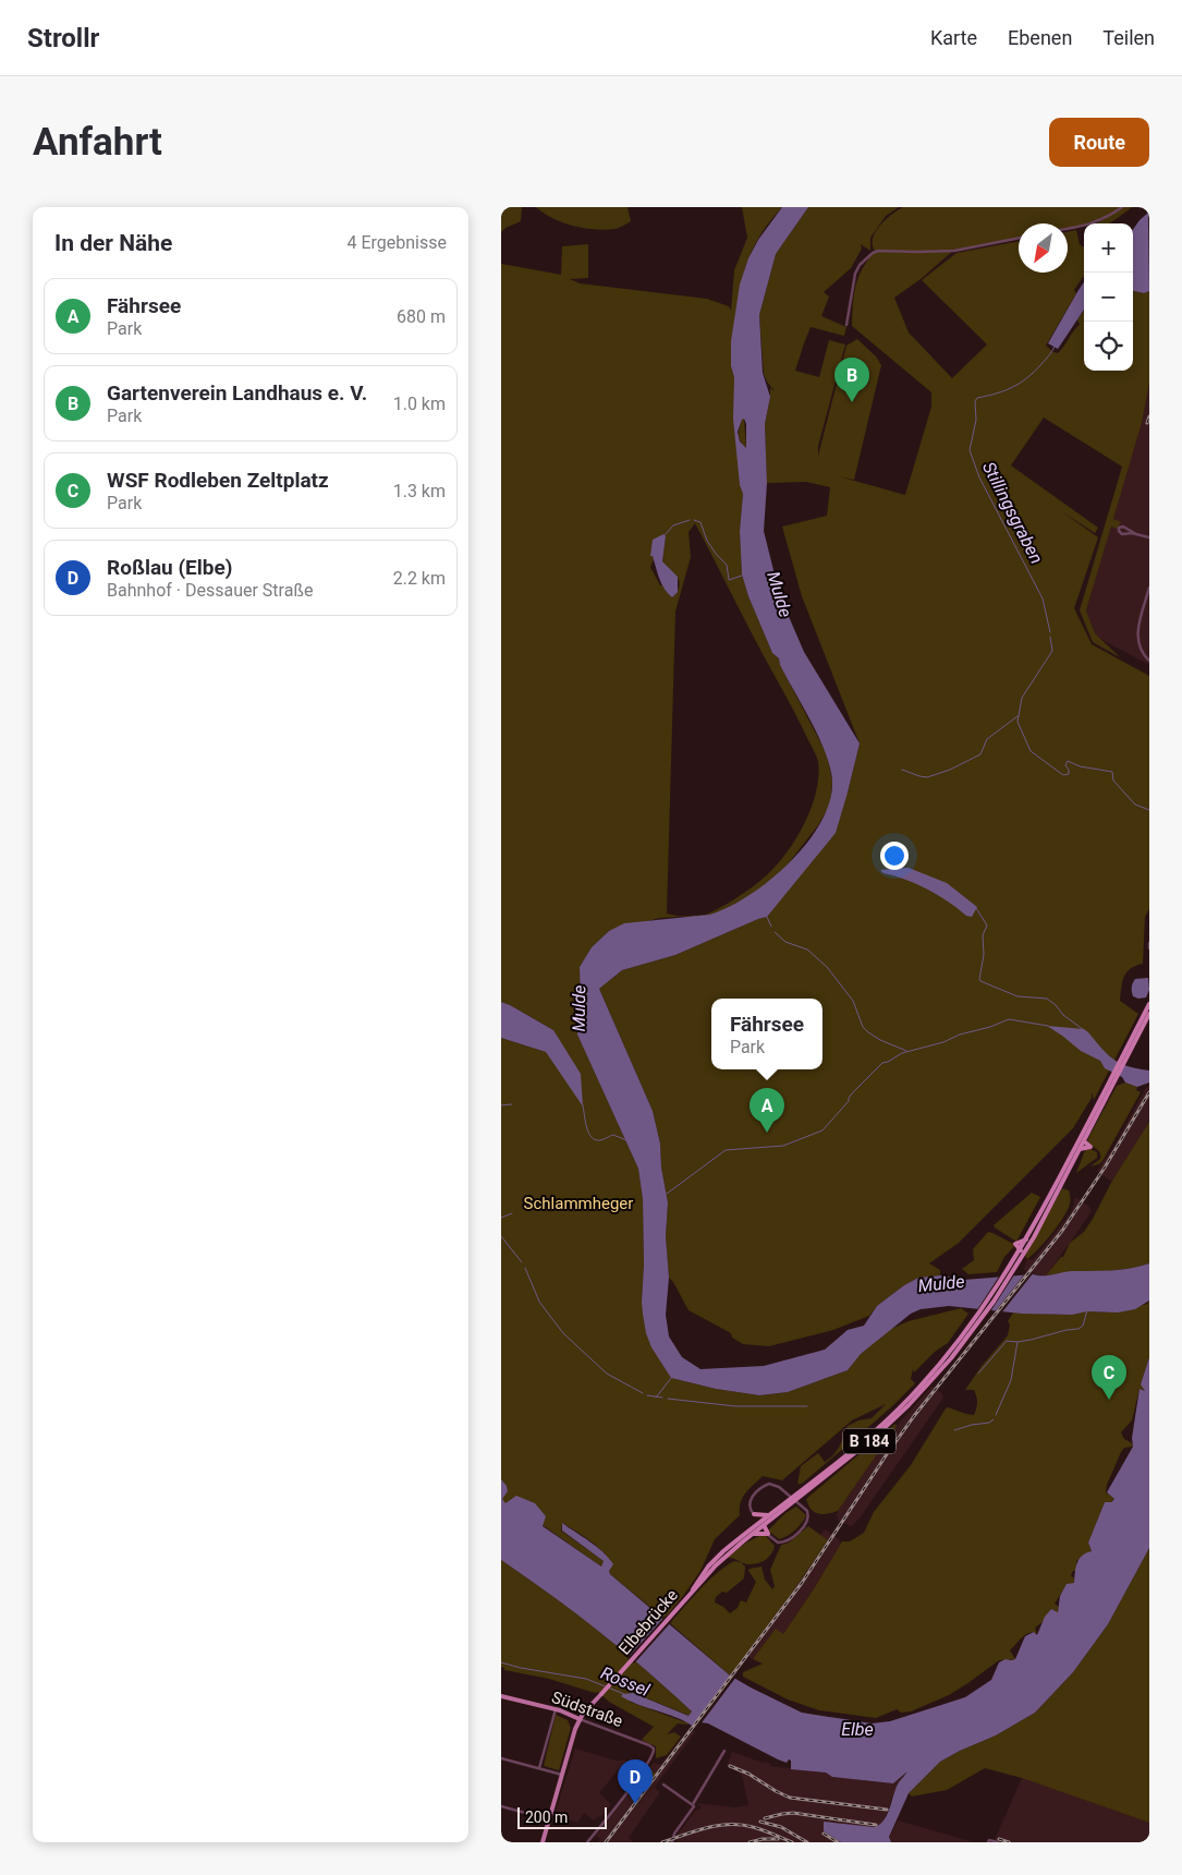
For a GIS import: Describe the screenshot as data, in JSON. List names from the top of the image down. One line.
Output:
{"streets":{"highway":["B 184","Elbebrücke"],"main road":["Südstraße"]},"crossings":[["B 184","Elbebrücke"],["B 184","Südstraße"]],"water":["Stillingsgraben","Mulde","Rossel","Elbe"],"parks":["Schlammheger"],"scale_bar":"200 m","north":"bottom left","page":{"header":"Strollr","nav":["Karte","Ebenen","Teilen"],"buttons":"Route","title":"Anfahrt","heading":["In der Nähe","4 Ergebnisse"],"map_buttons":["+","−"],"list":[{"mark":"A","name":"Fährsee","note":"Park","value":"680 m"},{"mark":"B","name":"Gartenverein Landhaus e. V.","note":"Park","value":"1.0 km"},{"mark":"C","name":"WSF Rodleben Zeltplatz","note":"Park","value":"1.3 km"},{"mark":"D","name":"Roßlau (Elbe)","note":"Bahnhof · Dessauer Straße","value":"2.2 km"}],"pins":["B","A","C","D"],"popup":["Fährsee","Park"],"scale":"200 m"}}
